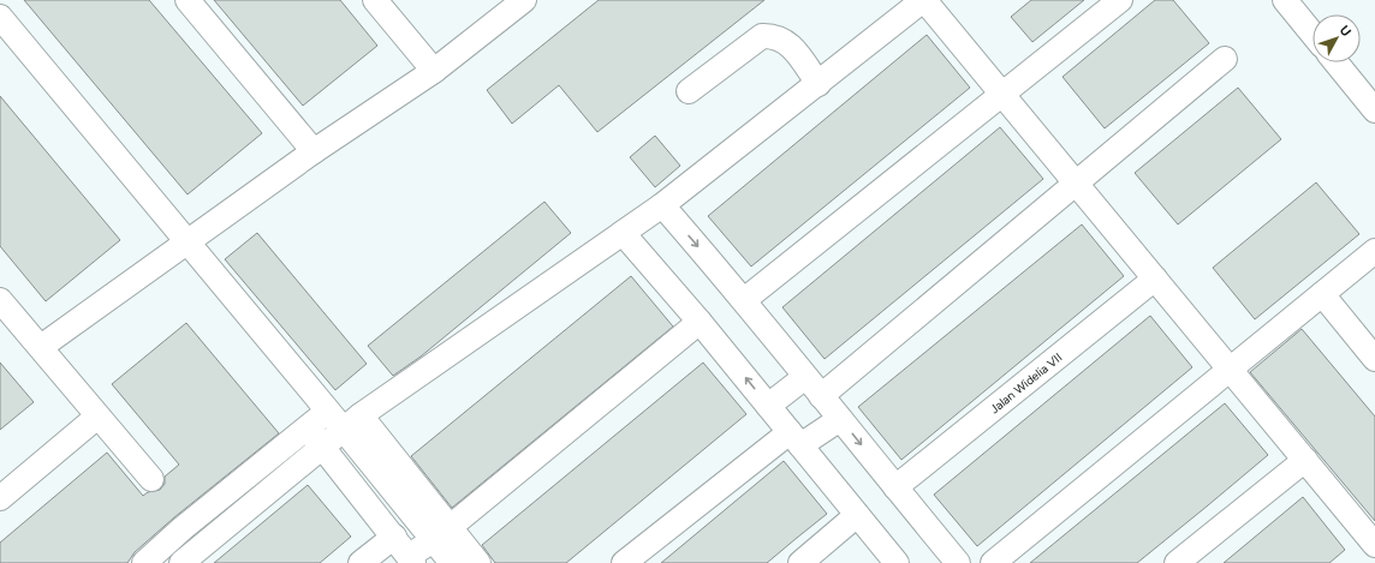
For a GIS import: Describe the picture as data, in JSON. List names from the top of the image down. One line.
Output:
{"streets":{"street":["Jalan Widelia VII"]},"north":"top right"}
